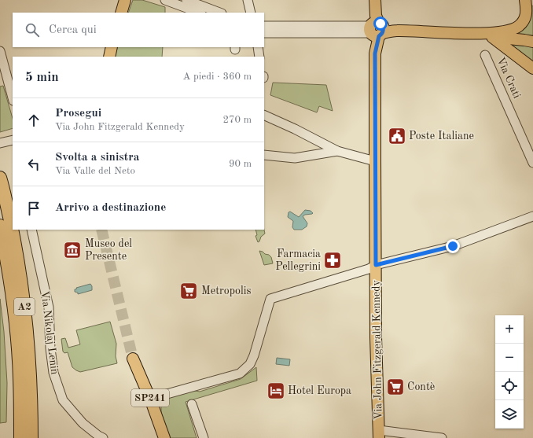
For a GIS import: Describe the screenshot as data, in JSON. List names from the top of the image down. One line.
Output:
{"streets":{"highway":["A2"],"main road":["Via John Fitzgerald Kennedy","SP241"],"street":["Via Crati","Via Nikolaj Lenin"]},"places":{"public building":["Poste Italiane"],"museum":["Museo del Presente"],"pharmacy":["Farmacia Pellegrini"],"supermarket":["Metropolis","Contè"],"hotel":["Hotel Europa"]},"page":{"search":"Cerca qui","heading":["5 min","A piedi · 360 m"],"list":[["Prosegui","Via John Fitzgerald Kennedy","270 m"],["Svolta a sinistra","Via Valle del Neto","90 m"],"Arrivo a destinazione"],"map_buttons":["+","−"]}}
